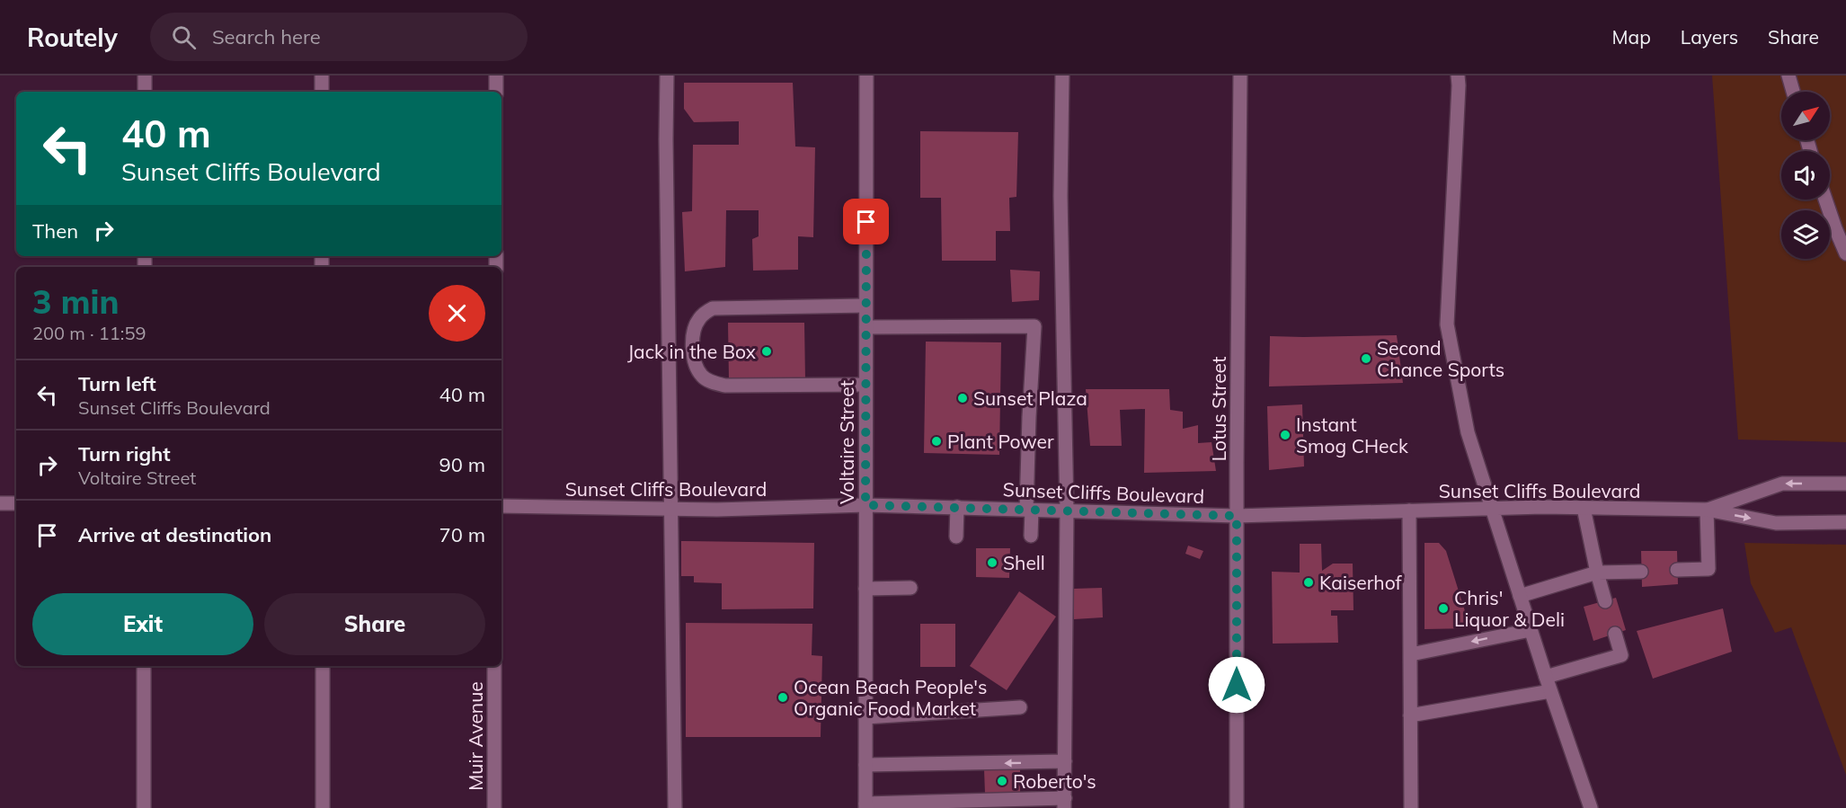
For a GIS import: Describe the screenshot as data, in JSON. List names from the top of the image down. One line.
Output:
{"streets":{"main road":["Lotus Street","Voltaire Street","Sunset Cliffs Boulevard","Muir Avenue"]},"crossings":[["Lotus Street","Sunset Cliffs Boulevard"],["Voltaire Street","Sunset Cliffs Boulevard"]],"places":["Jack in the Box","Second Chance Sports","Sunset Plaza","Instant Smog CHeck","Plant Power","Shell","Kaiserhof","Chris' Liquor & Deli","Ocean Beach People's Organic Food Market","Roberto's"],"north":"top right","page":{"header":"Routely","search":"Search here","nav":["Map","Layers","Share"],"turn":["40 m","Sunset Cliffs Boulevard"],"then":"Then","heading":["3 min","200 m · 11:59"],"list":[{"name":"Turn left","note":"Sunset Cliffs Boulevard","value":"40 m"},{"name":"Turn right","note":"Voltaire Street","value":"90 m"},{"name":"Arrive at destination","value":"70 m"}],"buttons":["Exit","Share"]}}
